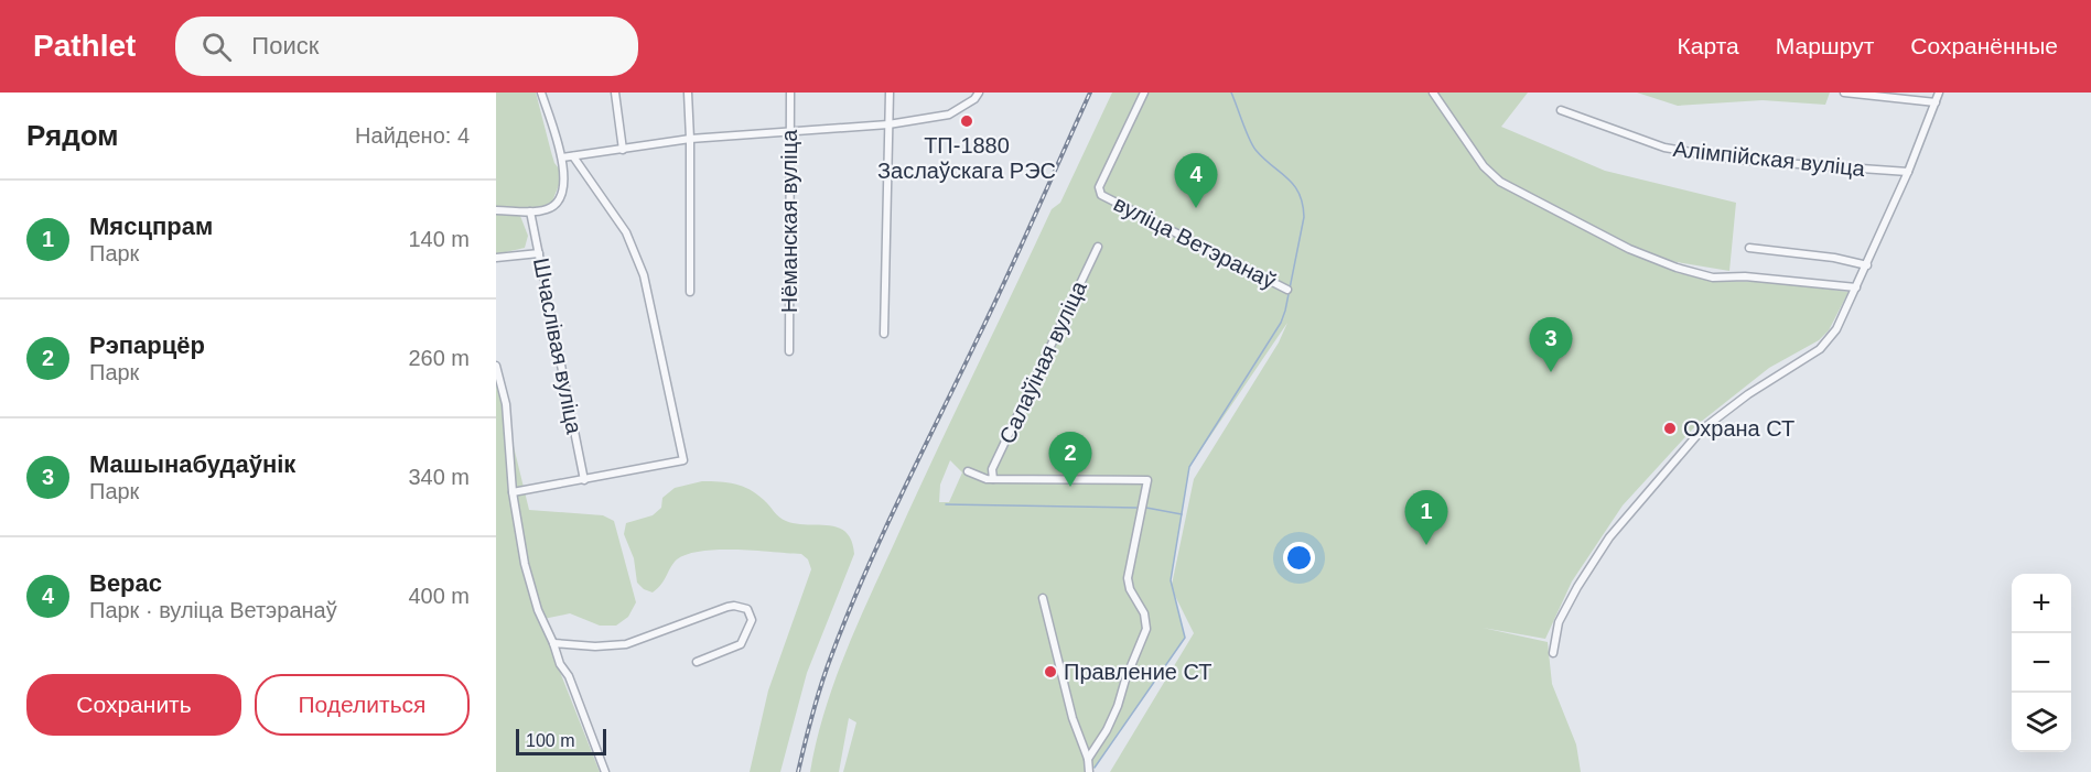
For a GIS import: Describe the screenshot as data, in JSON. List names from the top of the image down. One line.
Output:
{"streets":{"street":["Алімпійская вуліца","Нёманская вуліца","вуліца Ветэранаў","Шчаслівая вуліца","Салаўіная вуліца"]},"places":["ТП-1880 Заслаўскага РЭС","Охрана СТ","Правление СТ"],"scale_bar":"100 m","page":{"header":"Pathlet","search":"Поиск","nav":["Карта","Маршрут","Сохранённые"],"heading":["Рядом","Найдено: 4"],"pins":["4","3","2","1"],"list":[{"mark":"1","name":"Мясцпрам","note":"Парк","value":"140 m"},{"mark":"2","name":"Рэпарцёр","note":"Парк","value":"260 m"},{"mark":"3","name":"Машынабудаўнік","note":"Парк","value":"340 m"},{"mark":"4","name":"Верас","note":"Парк · вуліца Ветэранаў","value":"400 m"}],"map_buttons":["+","−"],"buttons":["Сохранить","Поделиться"],"scale":"100 m"}}
